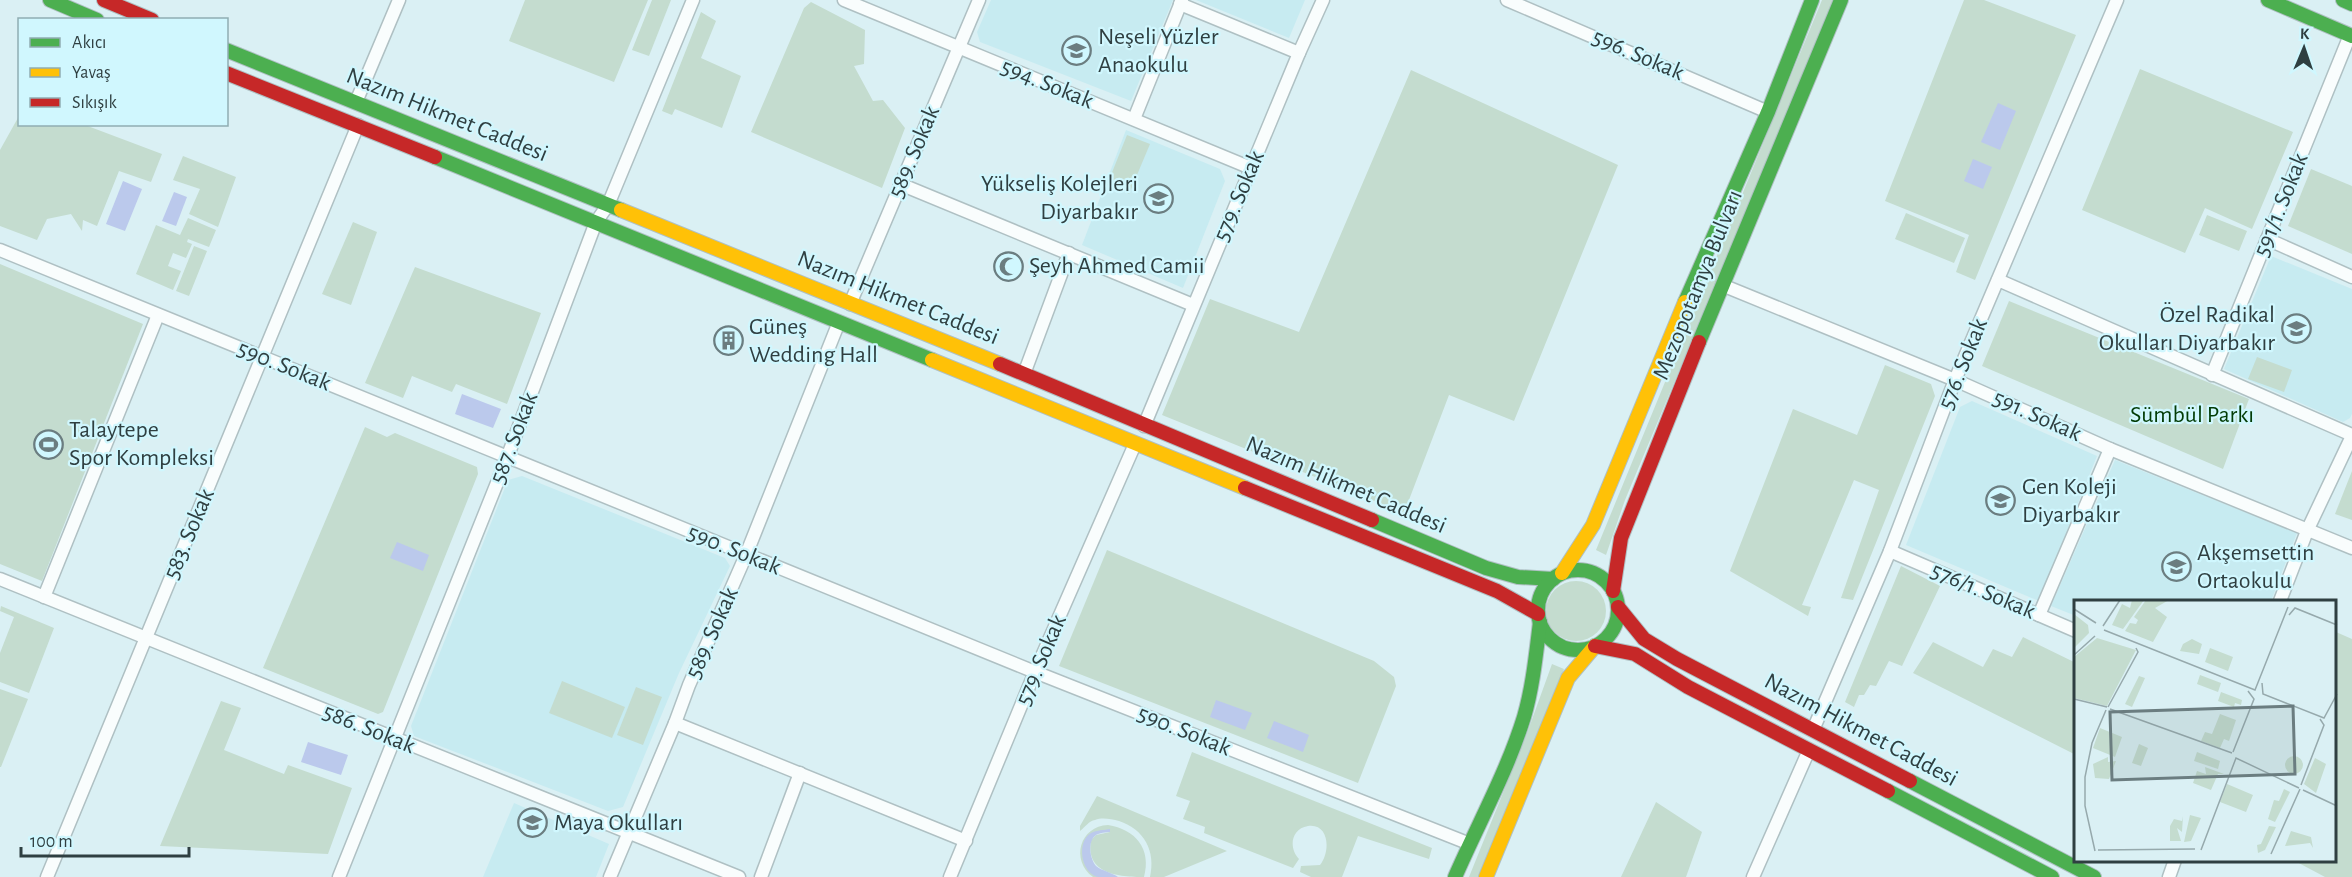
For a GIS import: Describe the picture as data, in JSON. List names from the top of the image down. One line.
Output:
{"streets":{"main road":["Nazım Hikmet Caddesi","Mezopotamya Bulvarı"],"street":["596. Sokak","594. Sokak","589. Sokak","579. Sokak","591/1. Sokak","576. Sokak","590. Sokak","591. Sokak","587. Sokak","583. Sokak","576/1. Sokak","586. Sokak"]},"crossings":[["596. Sokak","Mezopotamya Bulvarı"],["594. Sokak","589. Sokak"],["594. Sokak","579. Sokak"],["Nazım Hikmet Caddesi","589. Sokak"],["Nazım Hikmet Caddesi","579. Sokak"],["Nazım Hikmet Caddesi","Mezopotamya Bulvarı"],["Nazım Hikmet Caddesi","576. Sokak"],["Nazım Hikmet Caddesi","587. Sokak"],["Nazım Hikmet Caddesi","583. Sokak"],["589. Sokak","590. Sokak"],["589. Sokak","586. Sokak"],["579. Sokak","590. Sokak"],["Mezopotamya Bulvarı","591. Sokak"],["576. Sokak","591. Sokak"],["576. Sokak","576/1. Sokak"],["590. Sokak","587. Sokak"],["590. Sokak","583. Sokak"],["587. Sokak","586. Sokak"],["583. Sokak","586. Sokak"]],"parks":["Sümbül Parkı"],"places":{"school or university":["Neşeli Yüzler Anaokulu","Yükseliş Kolejleri Diyarbakır","Özel Radikal Okulları Diyarbakır","Gen Koleji Diyarbakır","Akşemsettin Ortaokulu","Maya Okulları"],"mosque":["Şeyh Ahmed Camii"],"building":["Güneş Wedding Hall"],"sports":["Talaytepe Spor Kompleksi"]},"legend":["Akıcı","Yavaş","Sıkışık"],"scale_bar":"100 m","north":"top"}
